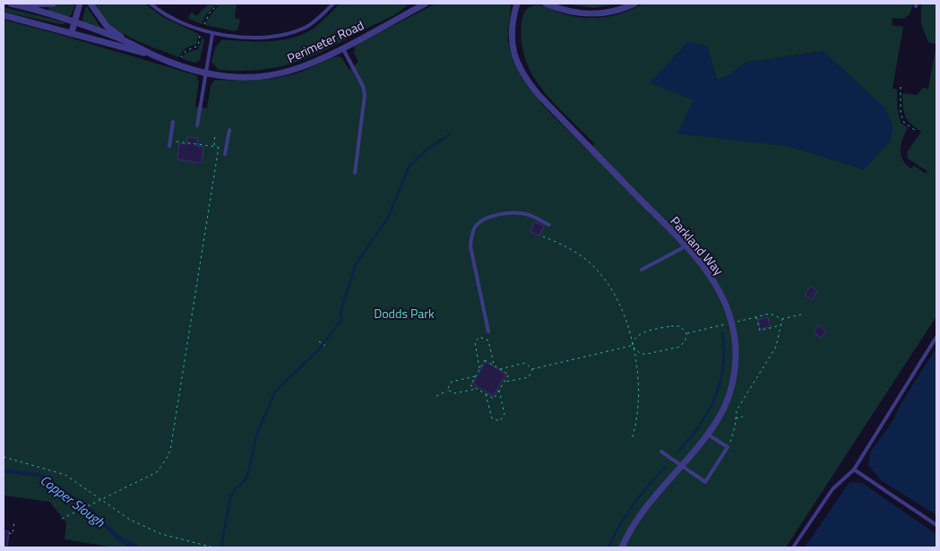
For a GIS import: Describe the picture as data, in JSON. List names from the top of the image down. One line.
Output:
{"streets":{"street":["Perimeter Road","Parkland Way"]},"water":["Copper Slough"],"parks":["Dodds Park"]}
